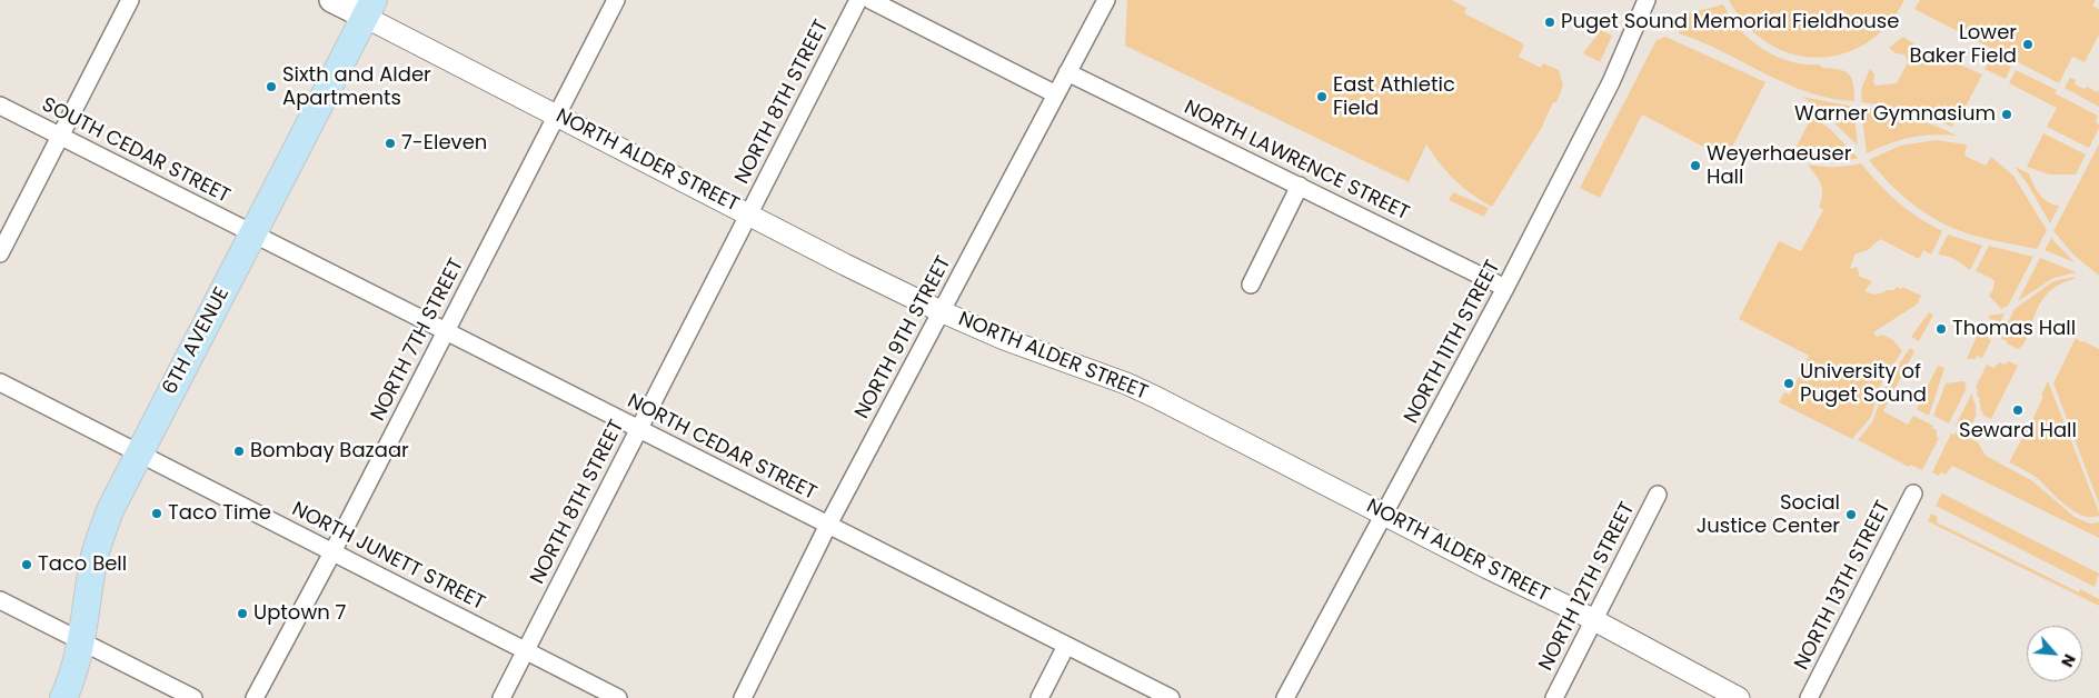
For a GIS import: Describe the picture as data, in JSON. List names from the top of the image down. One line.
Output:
{"streets":{"main road":["6TH AVENUE"],"street":["NORTH 8TH STREET","SOUTH CEDAR STREET","NORTH ALDER STREET","NORTH LAWRENCE STREET","NORTH 9TH STREET","NORTH 7TH STREET","NORTH 11TH STREET","NORTH CEDAR STREET","NORTH JUNETT STREET","NORTH 13TH STREET","NORTH 12TH STREET"]},"crossings":[["NORTH 8TH STREET","NORTH ALDER STREET"],["NORTH 8TH STREET","NORTH CEDAR STREET"],["NORTH 8TH STREET","NORTH JUNETT STREET"],["SOUTH CEDAR STREET","6TH AVENUE"],["SOUTH CEDAR STREET","NORTH CEDAR STREET"],["NORTH ALDER STREET","NORTH 9TH STREET"],["NORTH ALDER STREET","NORTH 7TH STREET"],["NORTH ALDER STREET","6TH AVENUE"],["NORTH ALDER STREET","NORTH 11TH STREET"],["NORTH ALDER STREET","NORTH 12TH STREET"],["NORTH LAWRENCE STREET","NORTH 9TH STREET"],["NORTH LAWRENCE STREET","NORTH 11TH STREET"],["NORTH 9TH STREET","NORTH CEDAR STREET"],["NORTH 7TH STREET","NORTH CEDAR STREET"],["NORTH 7TH STREET","NORTH JUNETT STREET"],["6TH AVENUE","NORTH CEDAR STREET"],["6TH AVENUE","NORTH JUNETT STREET"]],"places":["Puget Sound Memorial Fieldhouse","Lower Baker Field","Sixth and Alder Apartments","East Athletic Field","Warner Gymnasium","7-Eleven","Weyerhaeuser Hall","Thomas Hall","University of Puget Sound","Seward Hall","Bombay Bazaar","Taco Time","Social Justice Center","Taco Bell","Uptown 7"],"north":"bottom right"}
